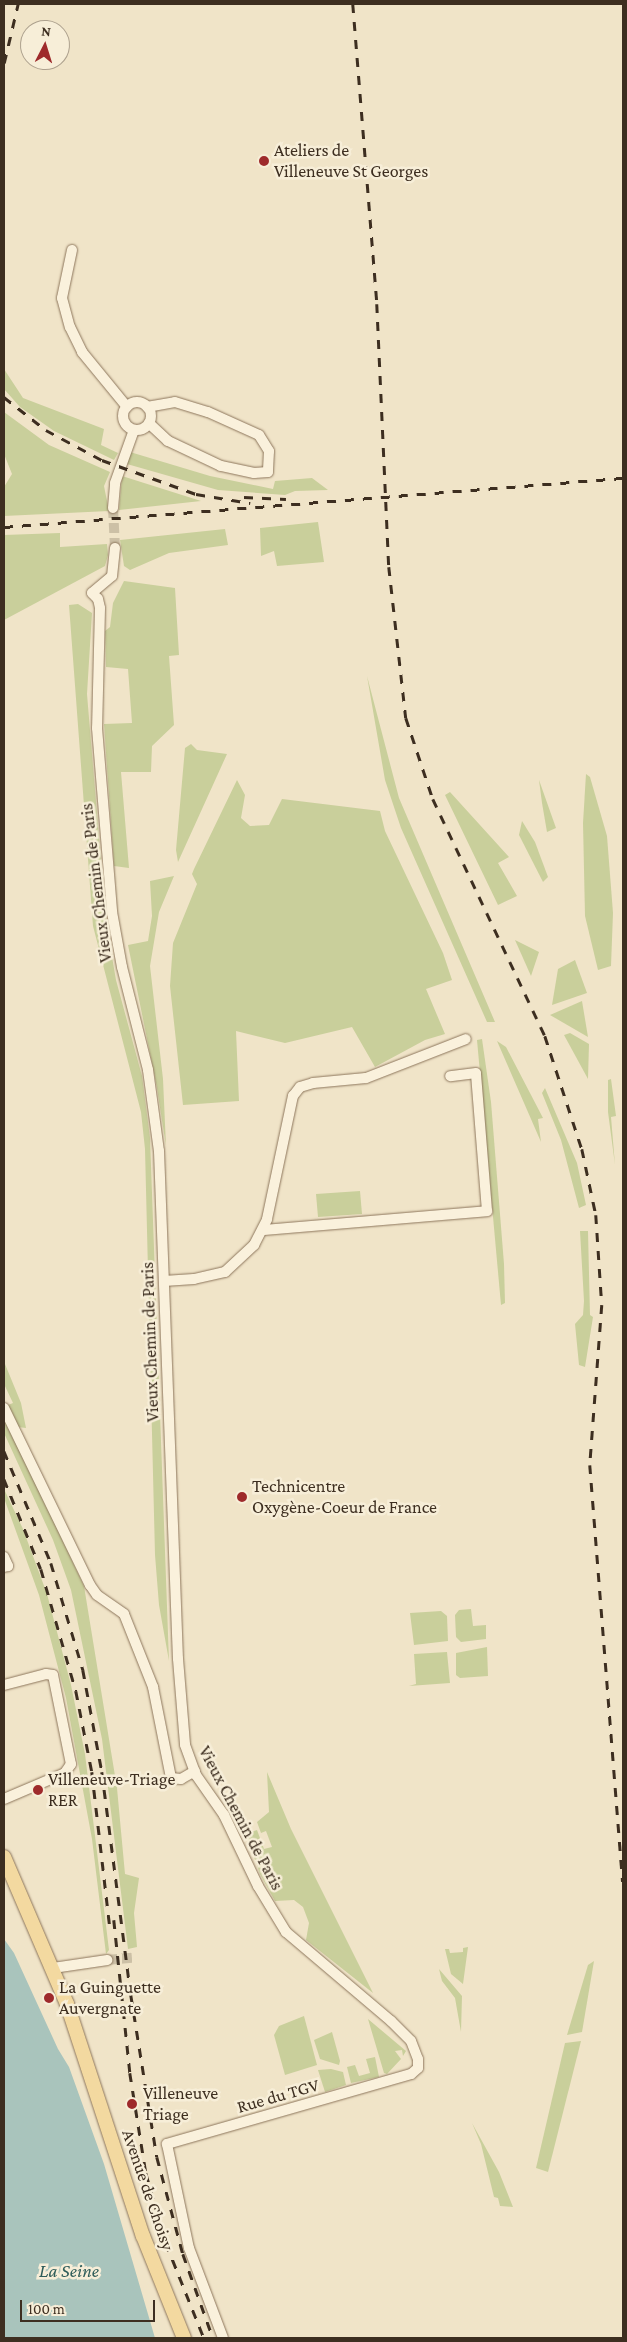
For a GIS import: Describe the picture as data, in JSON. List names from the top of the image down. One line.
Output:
{"streets":{"main road":["Avenue de Choisy"],"street":["Vieux Chemin de Paris","Rue du TGV"]},"crossings":[["Vieux Chemin de Paris","Rue du TGV"]],"water":["La Seine"],"places":["Ateliers de Villeneuve St Georges","Technicentre Oxygène-Coeur de France","Villeneuve-Triage RER","La Guinguette Auvergnate","Villeneuve Triage"],"scale_bar":"100 m","north":"top"}
